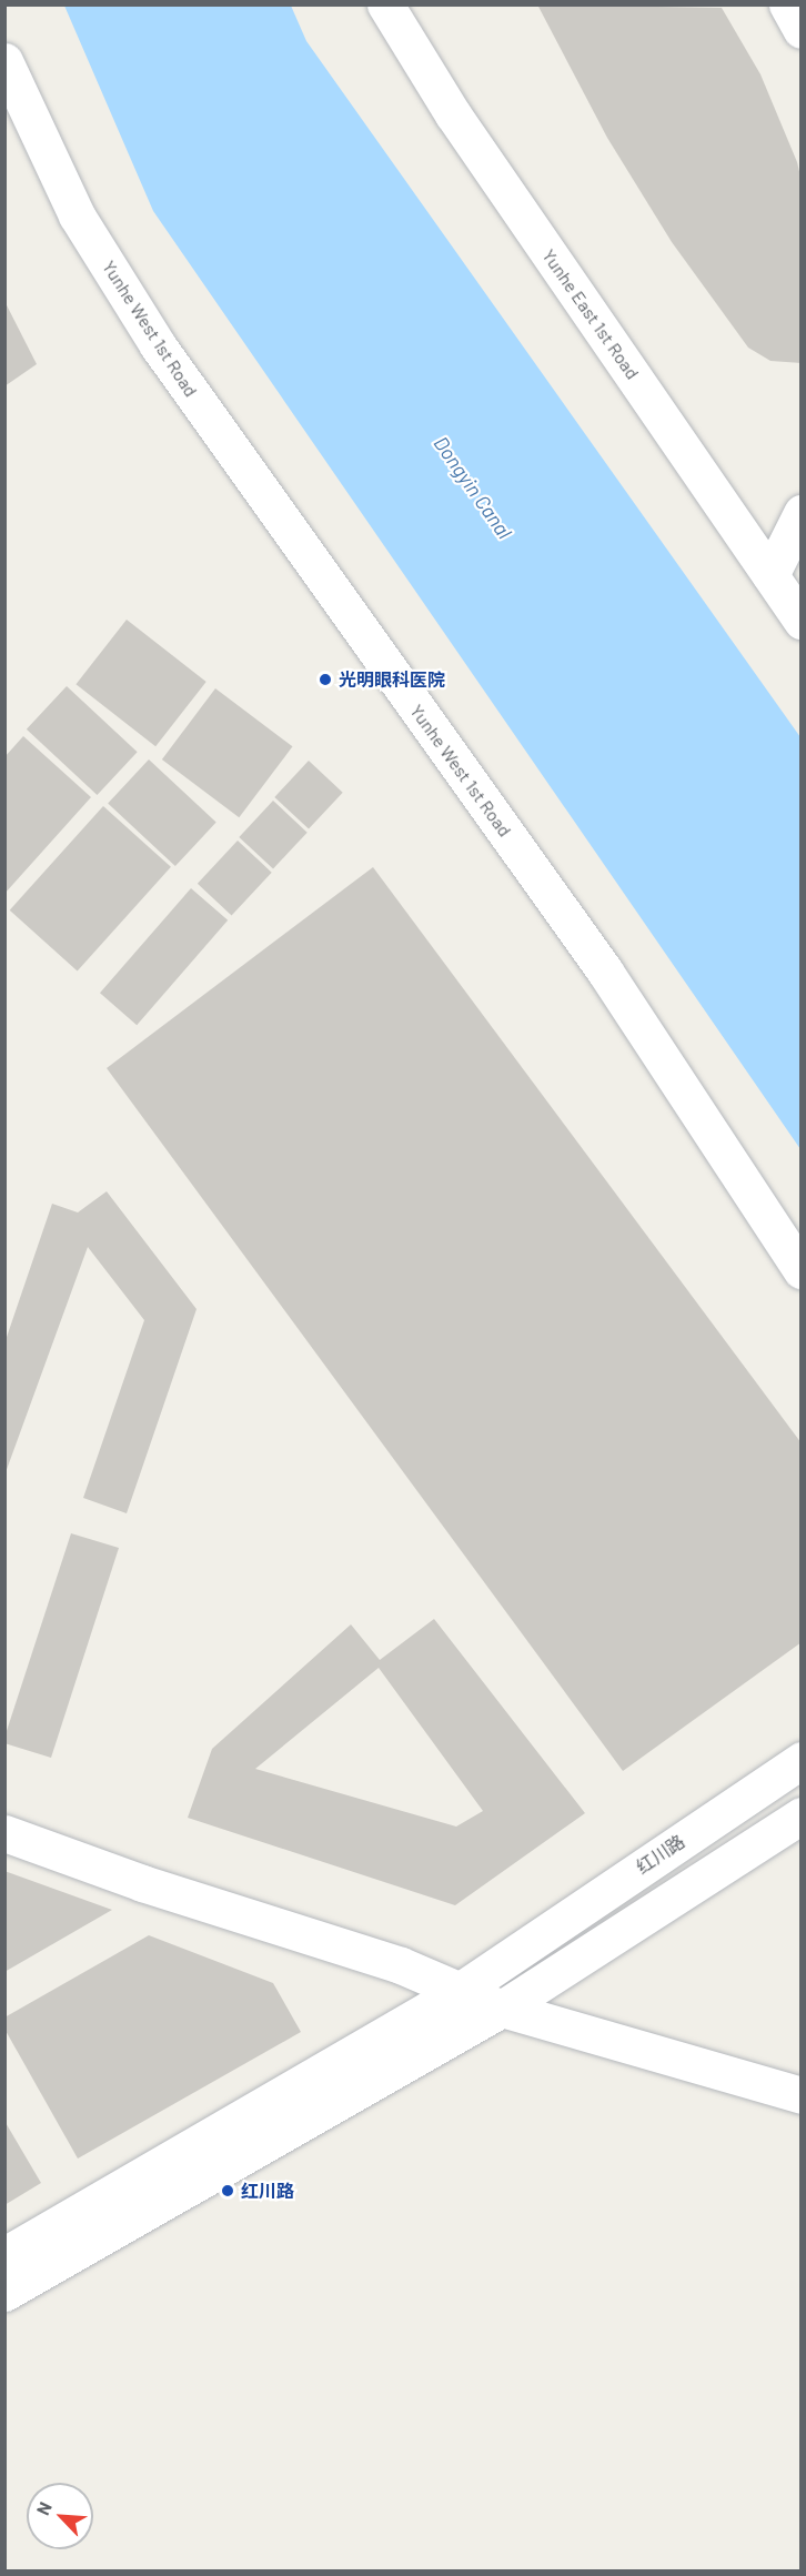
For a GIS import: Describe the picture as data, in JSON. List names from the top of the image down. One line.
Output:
{"streets":{"street":["Yunhe East 1st Road","Yunhe West 1st Road","红川路"]},"water":["Dongyin Canal"],"places":["光明眼科医院","红川路"],"north":"top left"}
